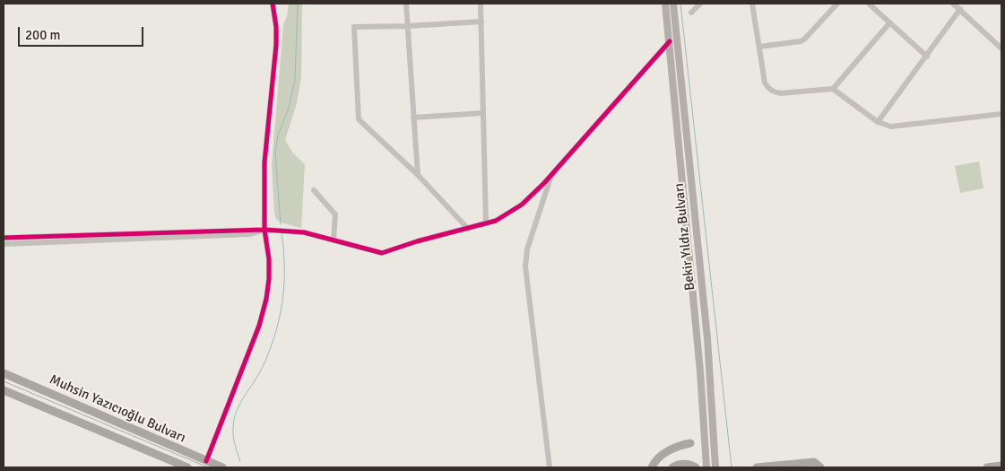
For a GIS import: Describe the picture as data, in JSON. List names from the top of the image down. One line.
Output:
{"streets":{"highway":["Muhsin Yazıcıoğlu Bulvarı"],"main road":["Bekir Yıldız Bulvarı"]},"scale_bar":"200 m"}
